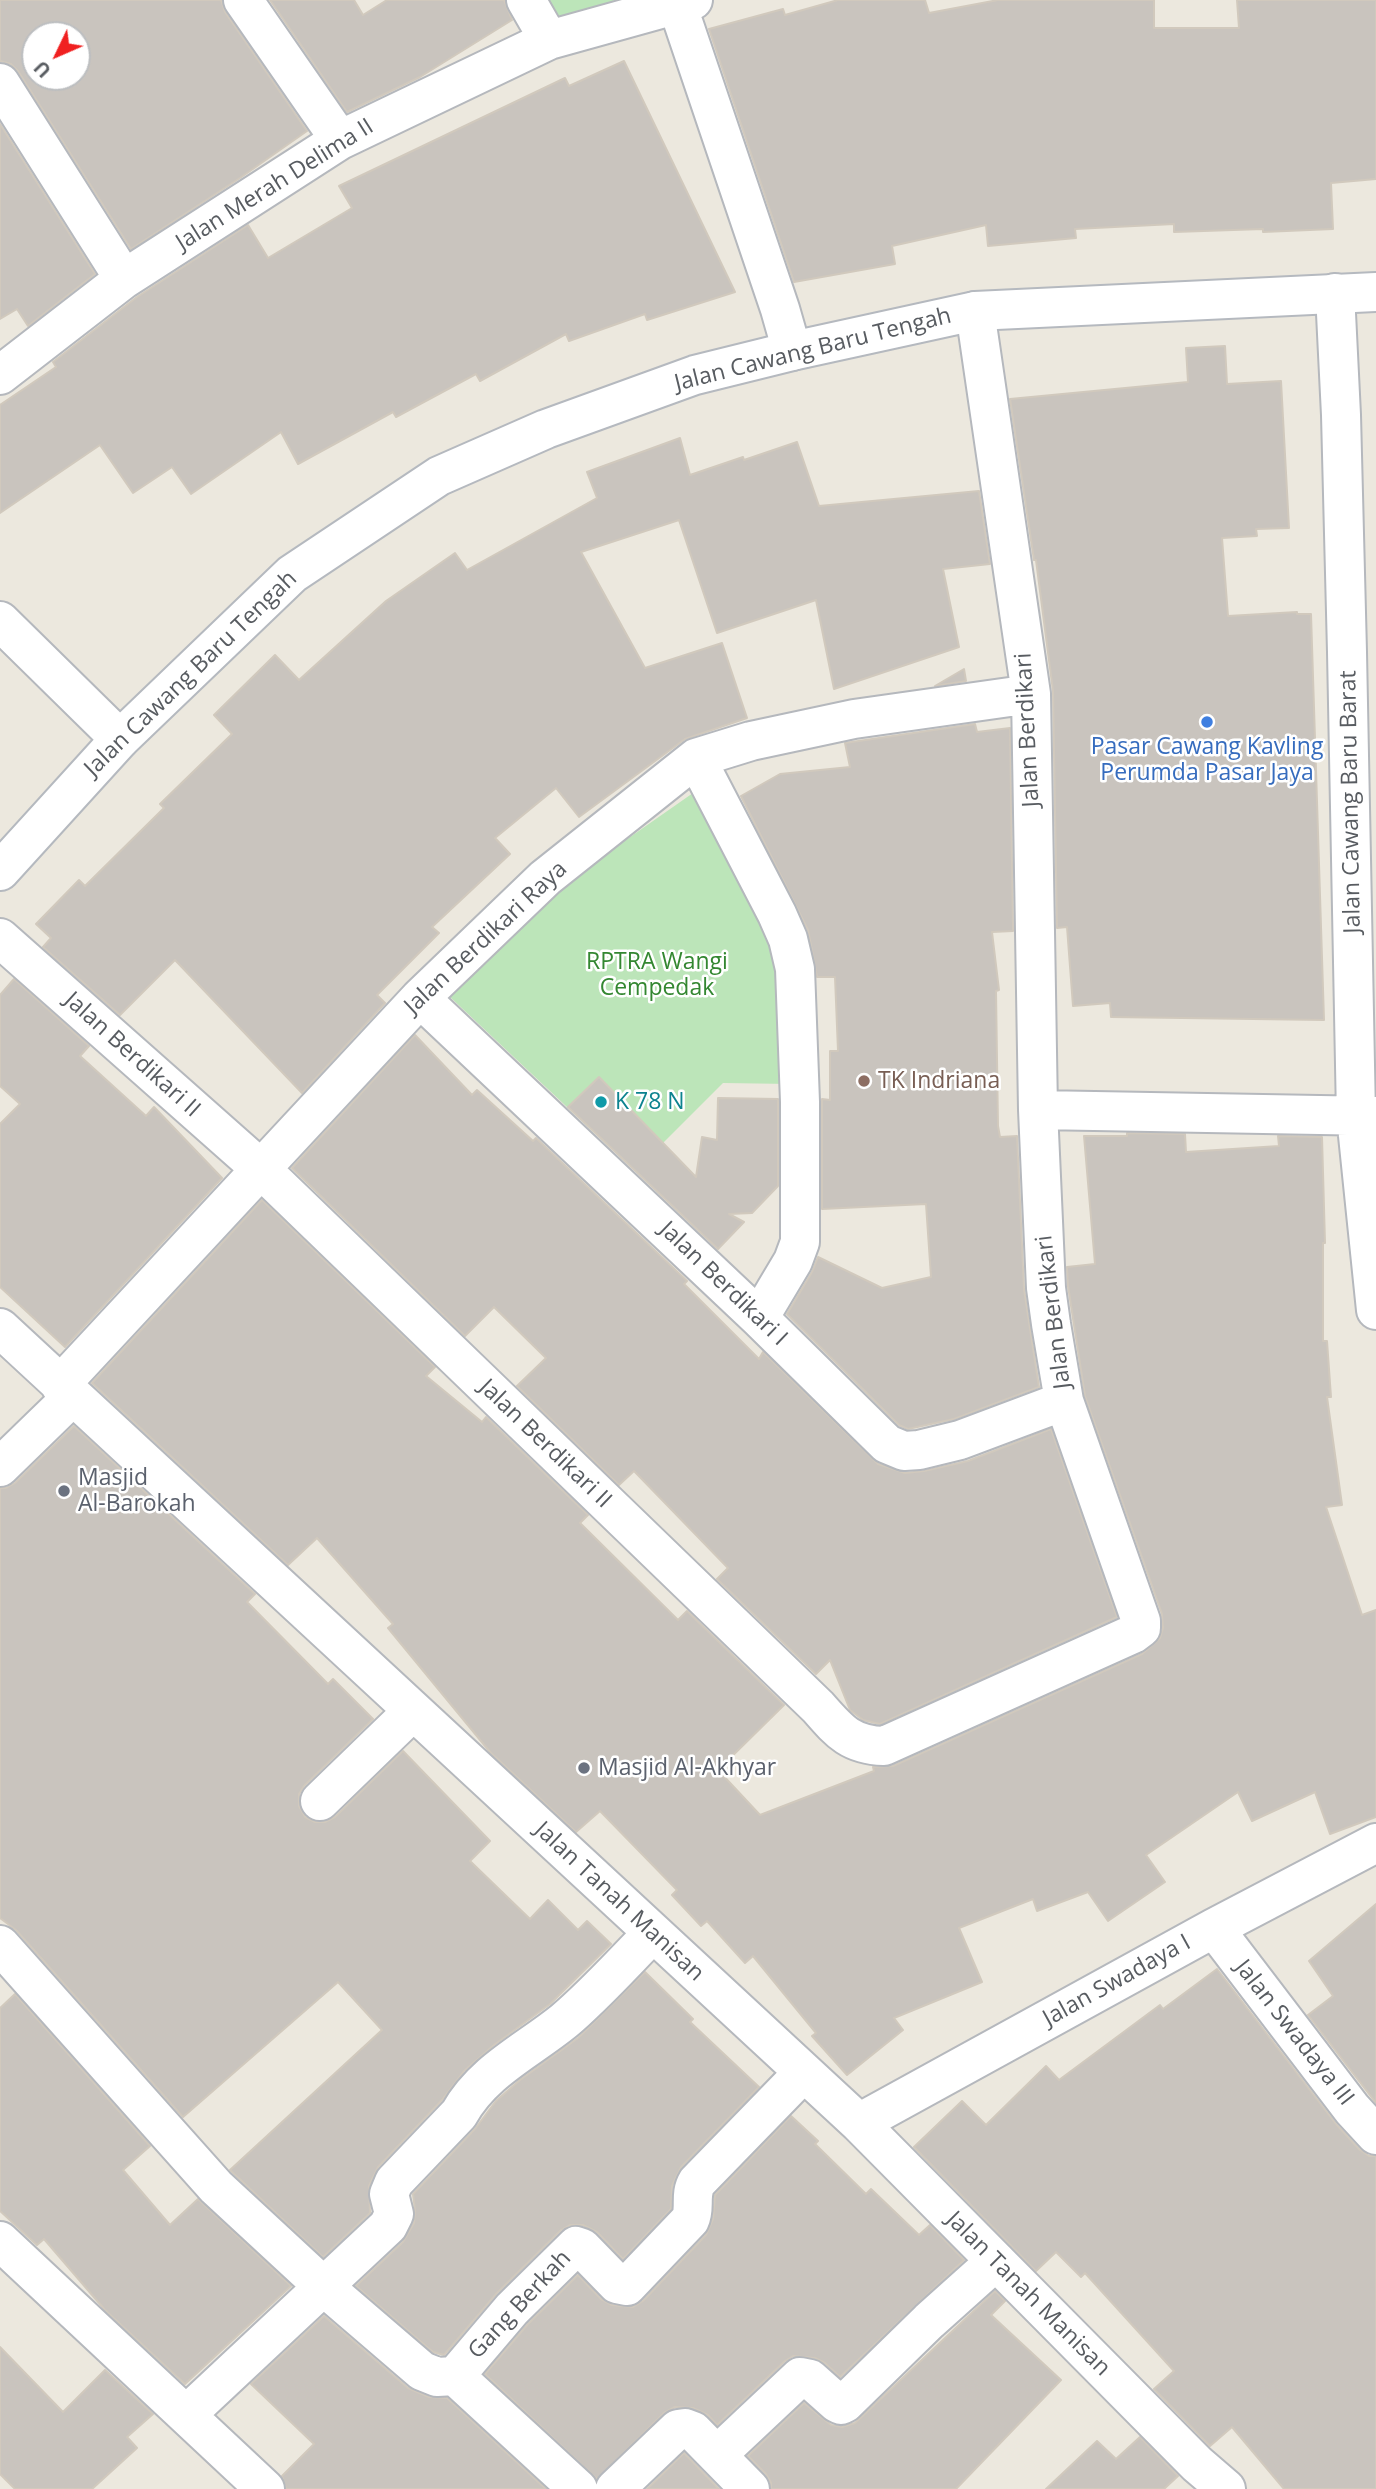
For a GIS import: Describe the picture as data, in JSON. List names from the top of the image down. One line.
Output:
{"streets":{"street":["Jalan Merah Delima II","Jalan Cawang Baru Tengah","Jalan Berdikari","Jalan Cawang Baru Barat","Jalan Berdikari Raya","Jalan Berdikari II","Jalan Berdikari I","Jalan Tanah Manisan","Jalan Swadaya I","Jalan Swadaya III","Gang Berkah"]},"crossings":[["Jalan Cawang Baru Tengah","Jalan Berdikari"],["Jalan Cawang Baru Tengah","Jalan Cawang Baru Barat"],["Jalan Berdikari","Jalan Berdikari Raya"],["Jalan Berdikari","Jalan Berdikari II"],["Jalan Berdikari","Jalan Berdikari I"],["Jalan Berdikari Raya","Jalan Berdikari II"],["Jalan Berdikari Raya","Jalan Berdikari I"],["Jalan Berdikari Raya","Jalan Tanah Manisan"],["Jalan Tanah Manisan","Jalan Swadaya I"],["Jalan Tanah Manisan","Gang Berkah"],["Jalan Swadaya I","Jalan Swadaya III"]],"parks":["RPTRA Wangi Cempedak"],"places":["Pasar Cawang Kavling Perumda Pasar Jaya","TK Indriana","K 78 N","Masjid Al-Barokah","Masjid Al-Akhyar"],"north":"bottom left"}
